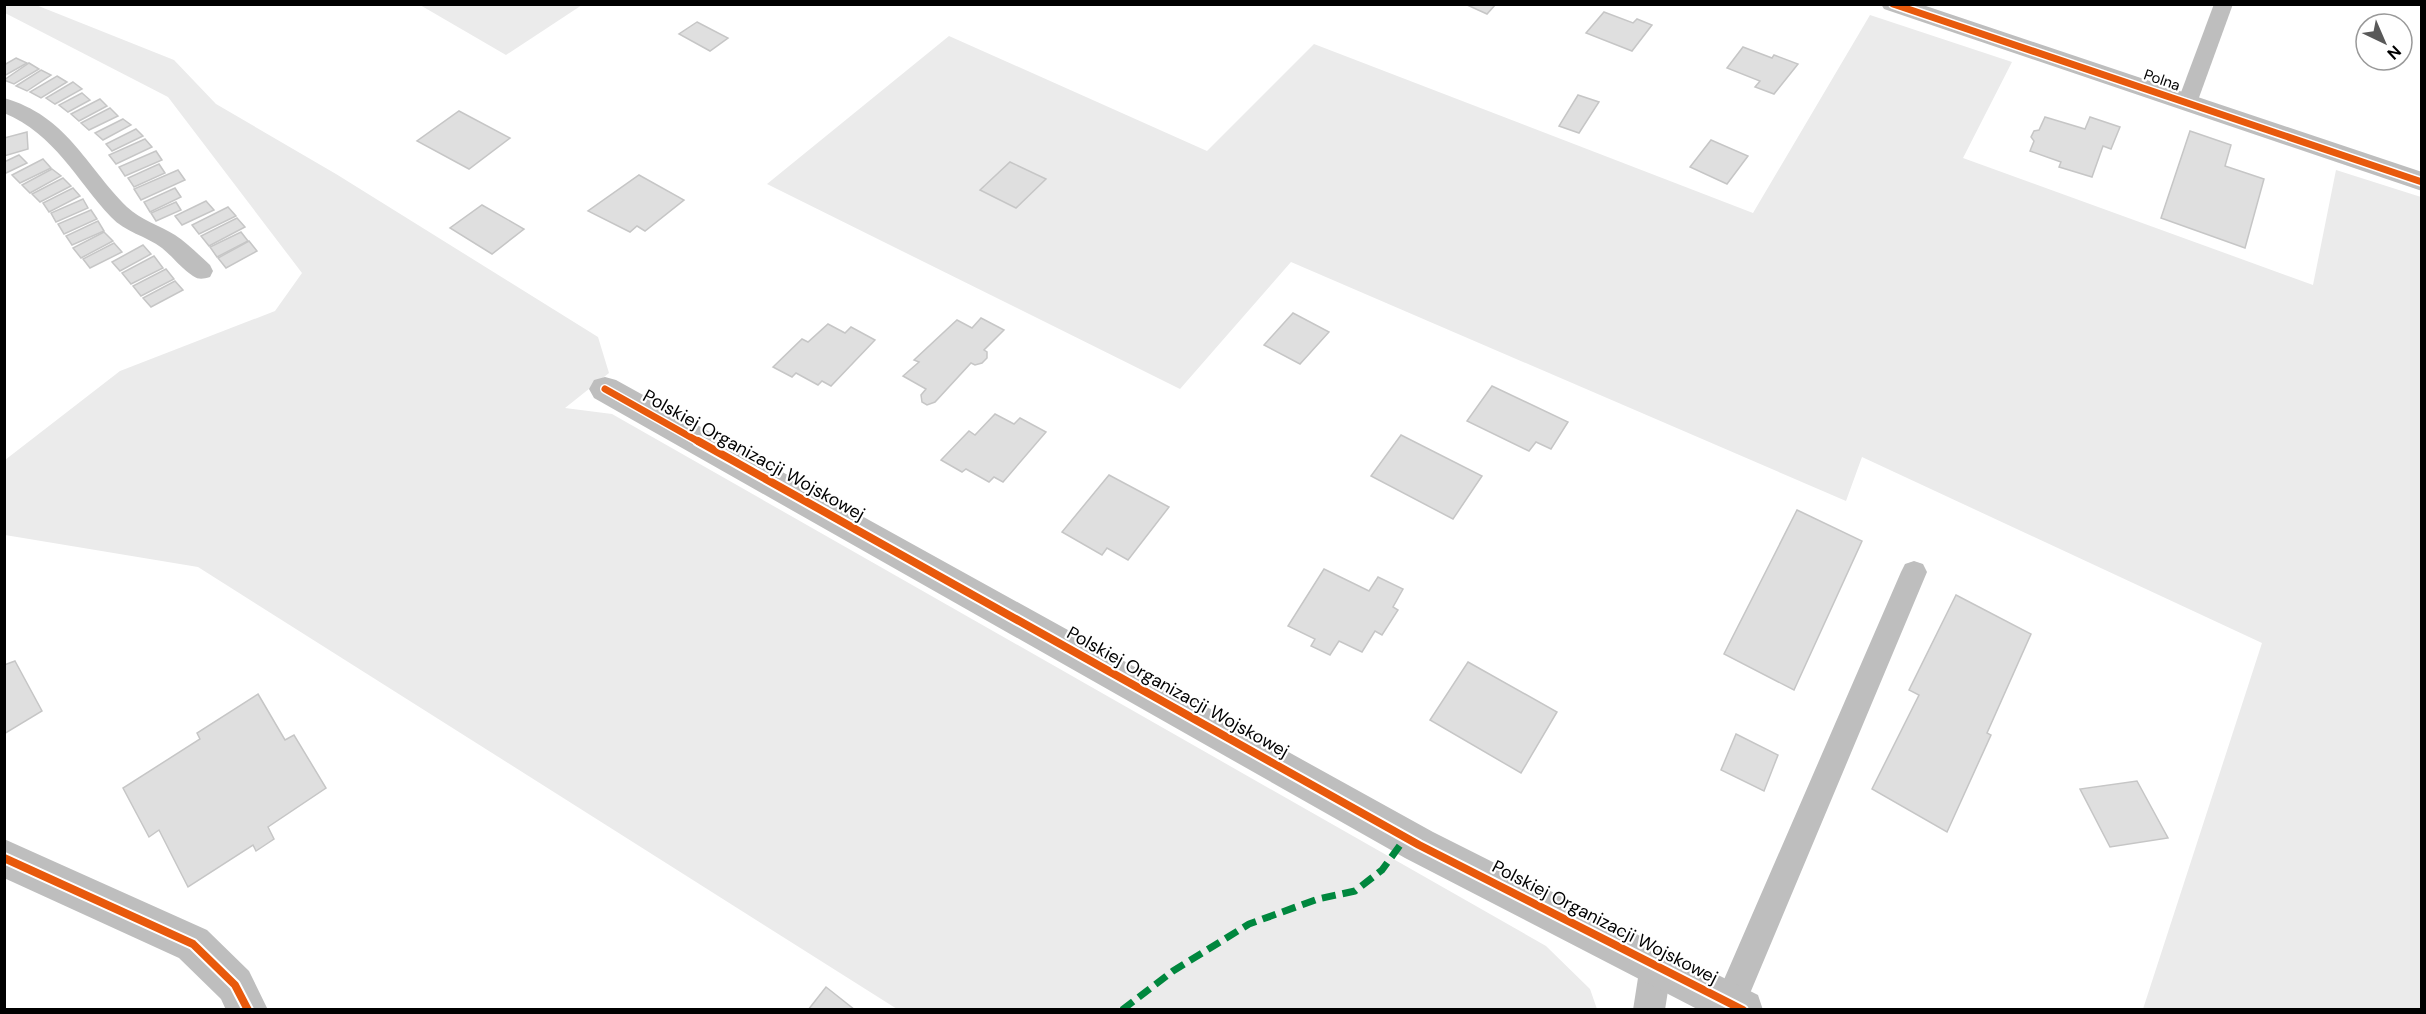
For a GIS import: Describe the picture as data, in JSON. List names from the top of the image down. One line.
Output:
{"streets":{"street":["Polna","Polskiej Organizacji Wojskowej"]},"north":"bottom right"}
